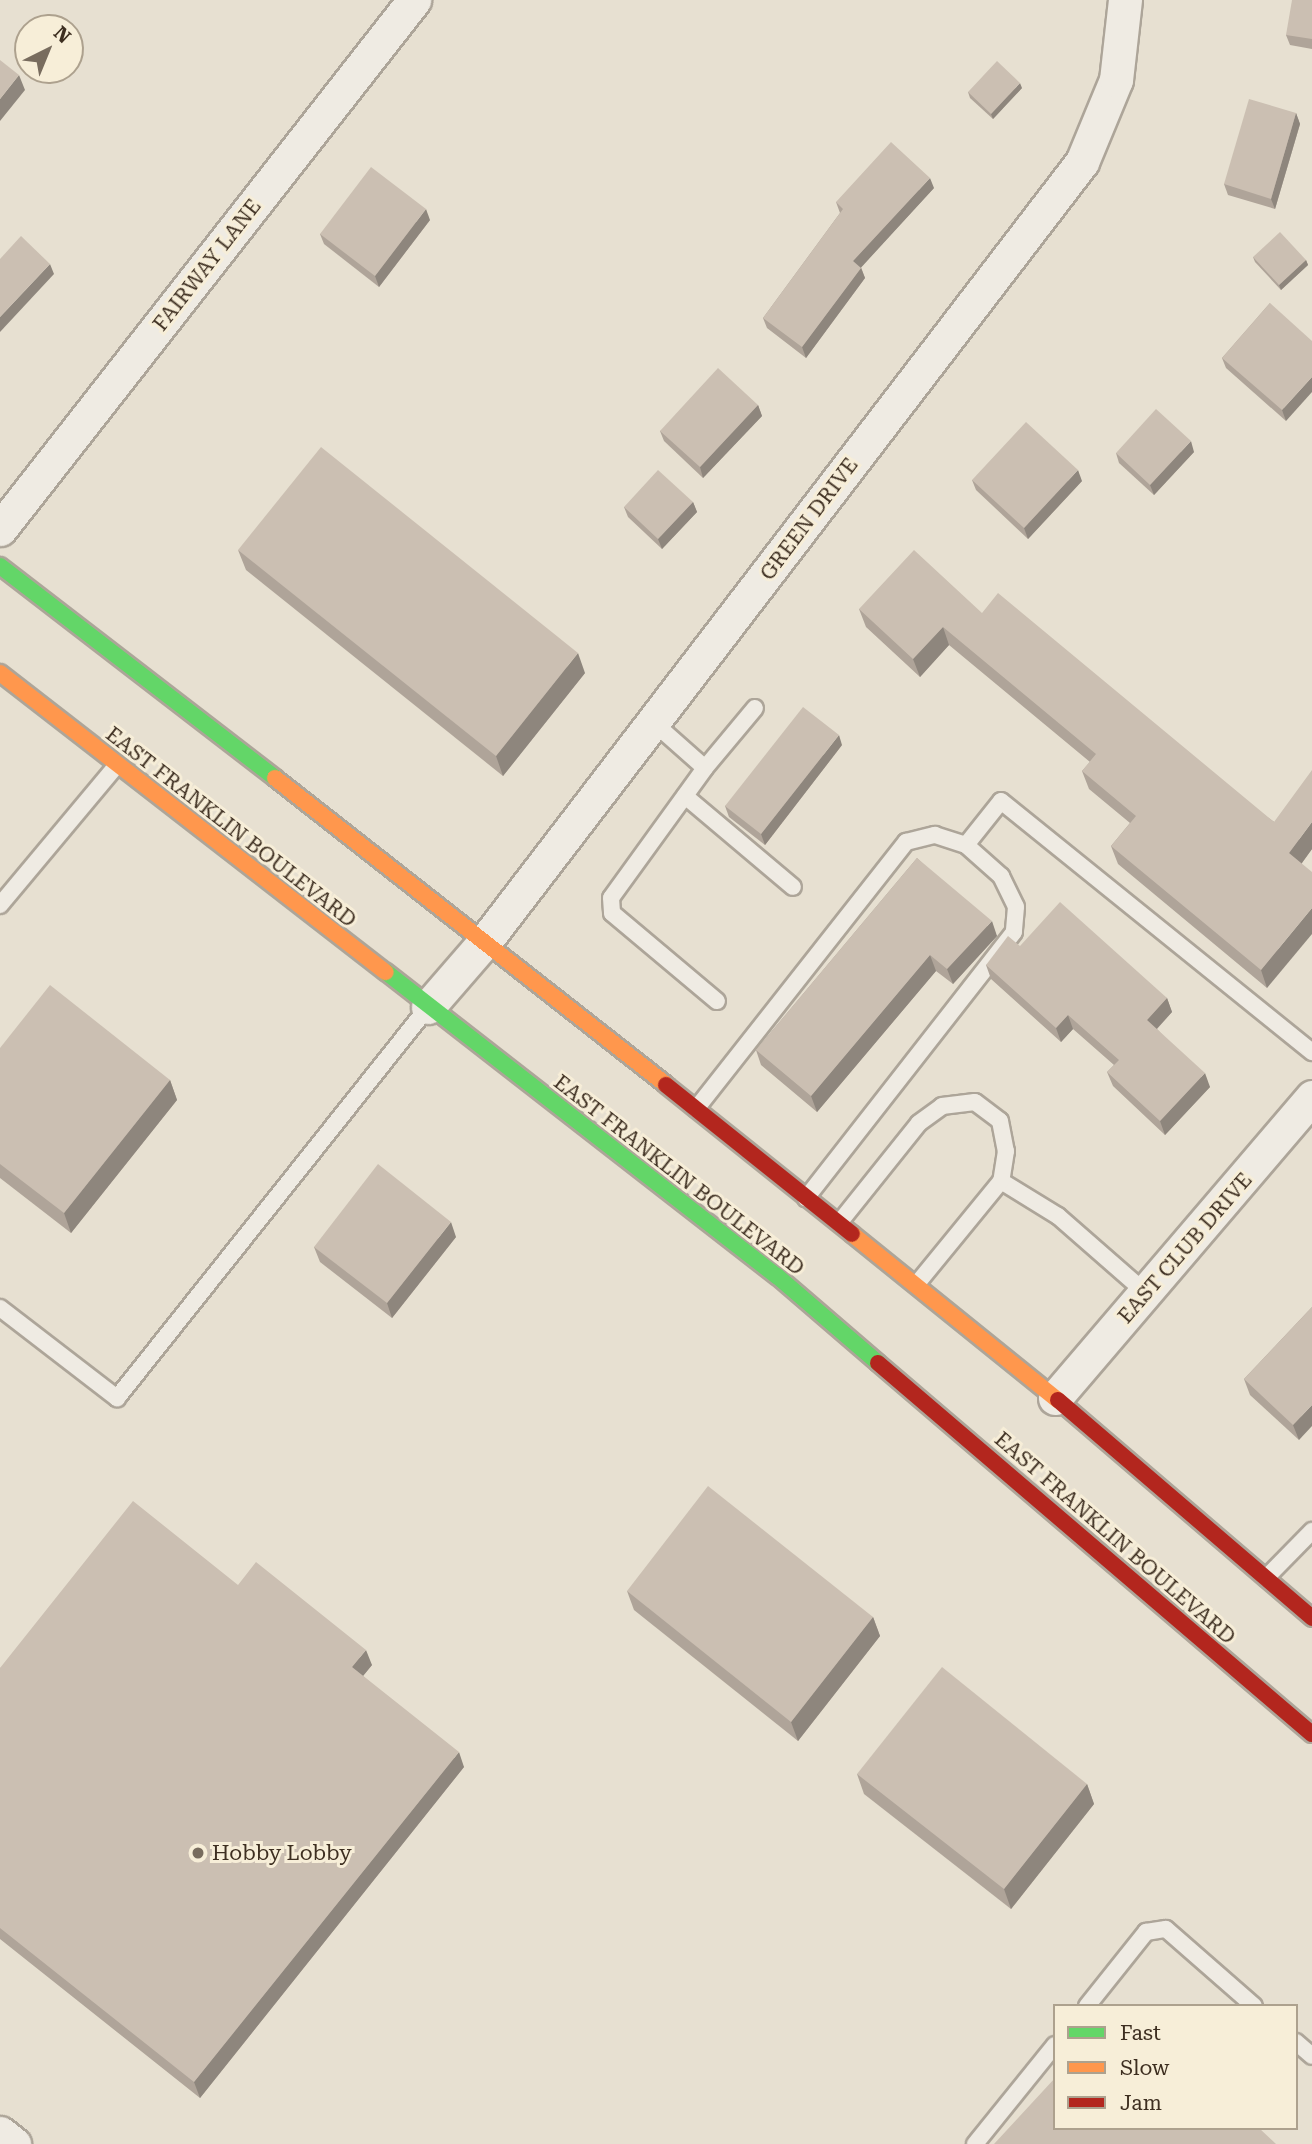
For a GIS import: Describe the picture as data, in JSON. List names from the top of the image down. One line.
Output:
{"streets":{"main road":["EAST FRANKLIN BOULEVARD"],"street":["FAIRWAY LANE","GREEN DRIVE","EAST CLUB DRIVE"]},"crossings":[["GREEN DRIVE","EAST FRANKLIN BOULEVARD"]],"places":["Hobby Lobby"],"legend":["Fast","Slow","Jam"],"north":"top right"}
